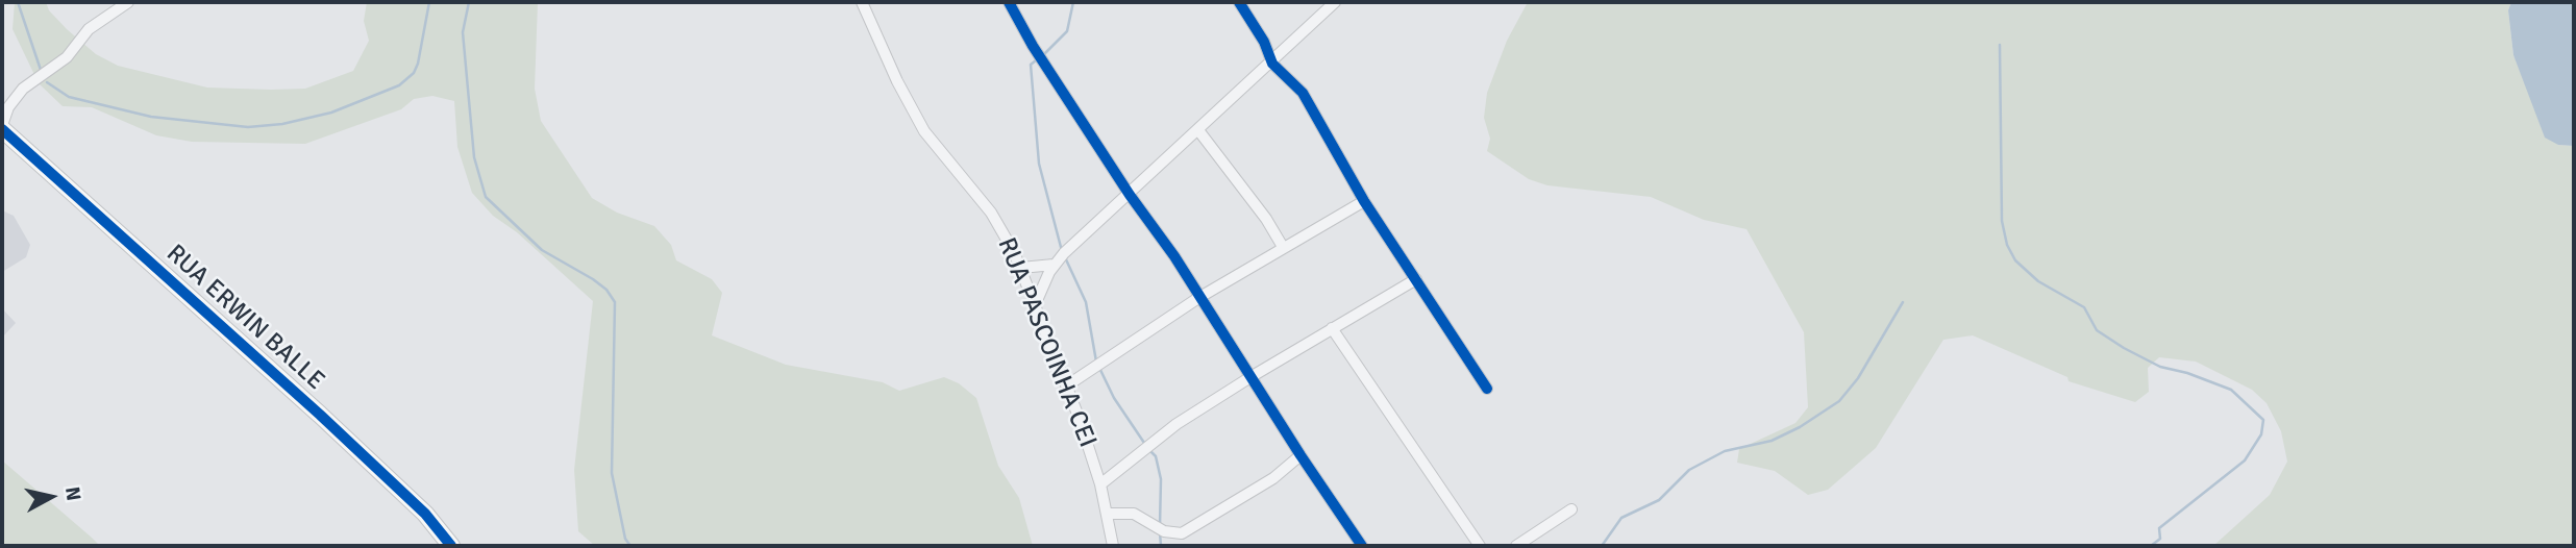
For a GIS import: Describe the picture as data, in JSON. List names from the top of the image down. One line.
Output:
{"streets":{"street":["RUA ERWIN BALLE","RUA PASCOINHA CEI"]},"north":"right"}
